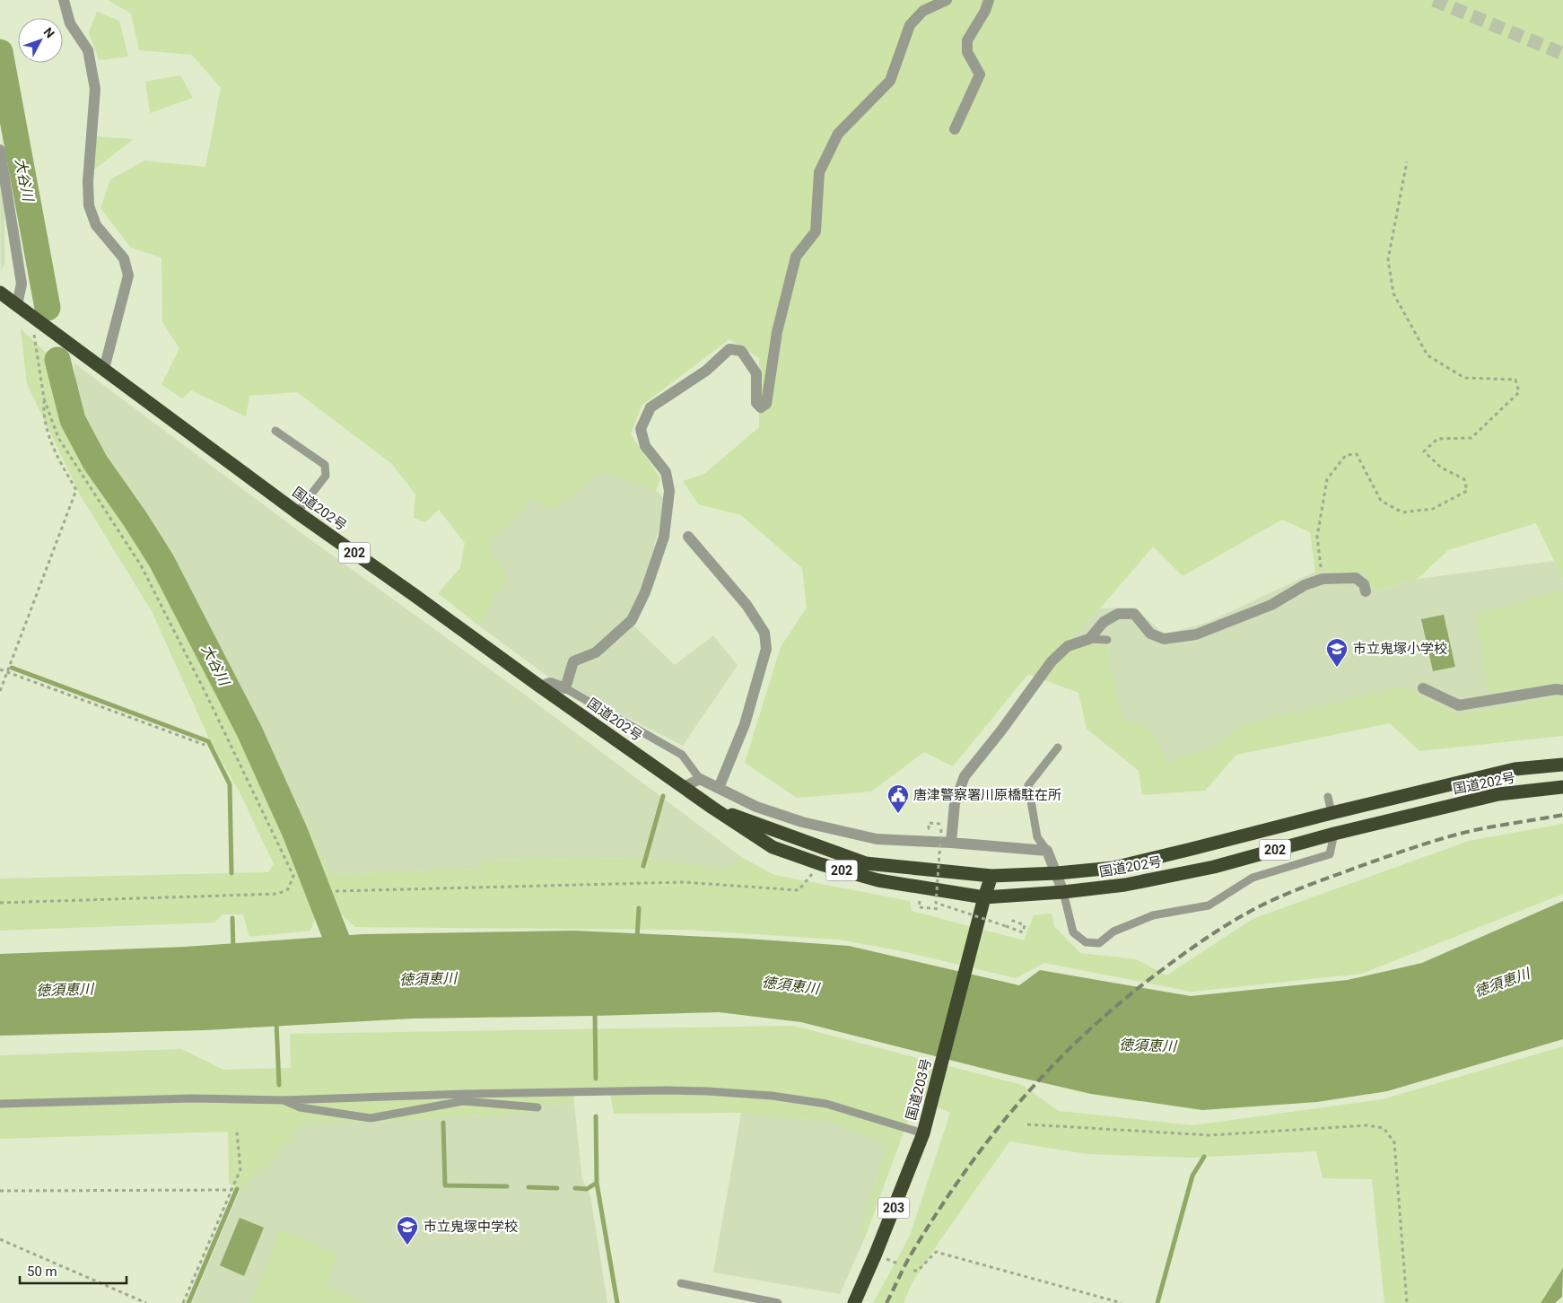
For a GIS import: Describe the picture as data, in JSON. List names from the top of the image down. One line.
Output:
{"streets":{"highway":["国道202号","202","国道203号","203"]},"crossings":[["国道202号","国道203号"]],"water":["大谷川","徳須恵川"],"places":{"school or university":["市立鬼塚小学校","市立鬼塚中学校"],"public building":["唐津警察署川原橋駐在所"]},"scale_bar":"50 m","north":"top right"}
